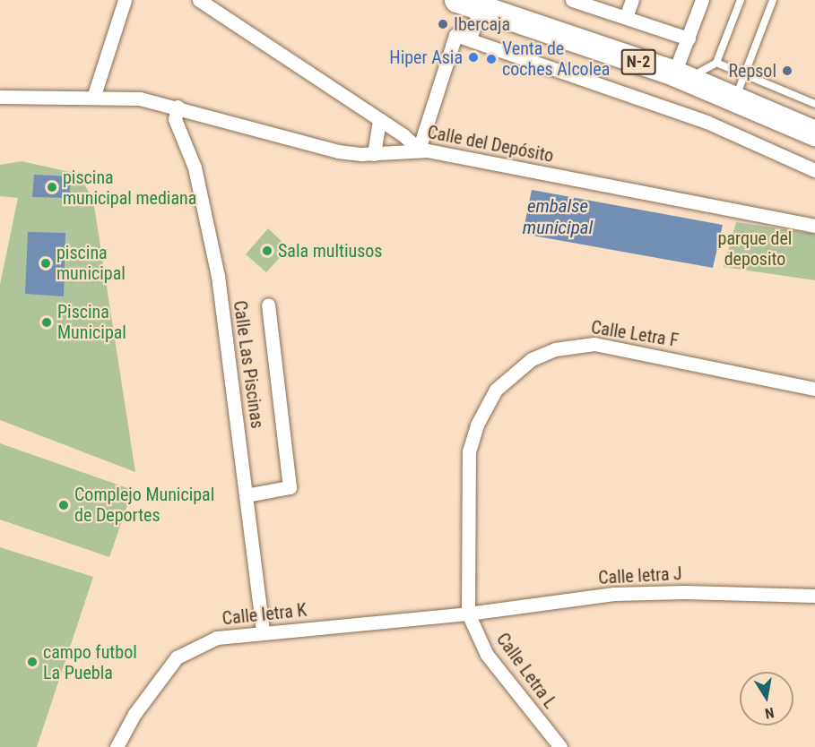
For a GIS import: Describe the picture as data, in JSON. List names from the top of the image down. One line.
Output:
{"streets":{"highway":["N-2"],"street":["Calle del Depósito","Calle Letra F","Calle Las Piscinas","Calle letra J","Calle letra K","Calle Letra L"]},"crossings":[["Calle del Depósito","Calle Las Piscinas"],["Calle Letra F","Calle letra J"],["Calle Letra F","Calle letra K"],["Calle Letra F","Calle Letra L"],["Calle Las Piscinas","Calle letra K"],["Calle letra J","Calle letra K"],["Calle letra J","Calle Letra L"],["Calle letra K","Calle Letra L"]],"water":["embalse municipal"],"parks":["parque del deposito"],"places":["Ibercaja","Hiper Asia","Venta de coches Alcolea","Repsol","piscina municipal mediana","Sala multiusos","piscina municipal","Piscina Municipal","Complejo Municipal de Deportes","campo futbol La Puebla"],"north":"bottom"}
